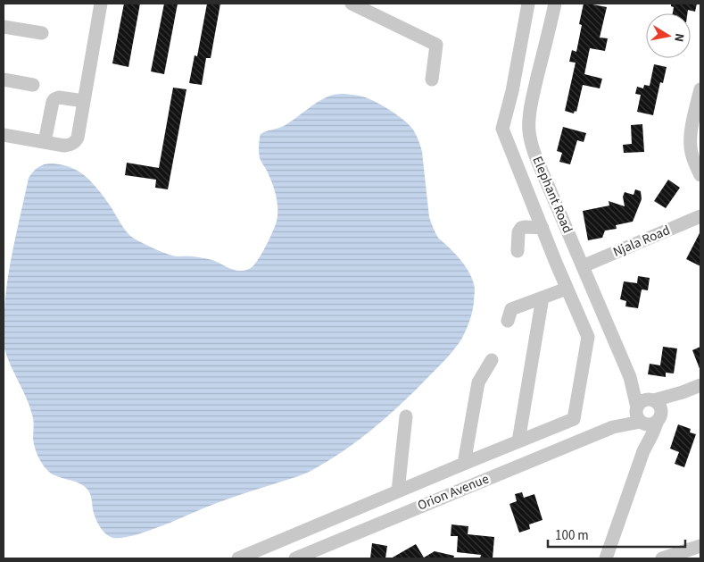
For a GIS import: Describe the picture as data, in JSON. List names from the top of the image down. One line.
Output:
{"streets":{"street":["Elephant Road","Njala Road","Orion Avenue"]},"crossings":[["Elephant Road","Njala Road"],["Elephant Road","Orion Avenue"]],"scale_bar":"100 m","north":"right"}
